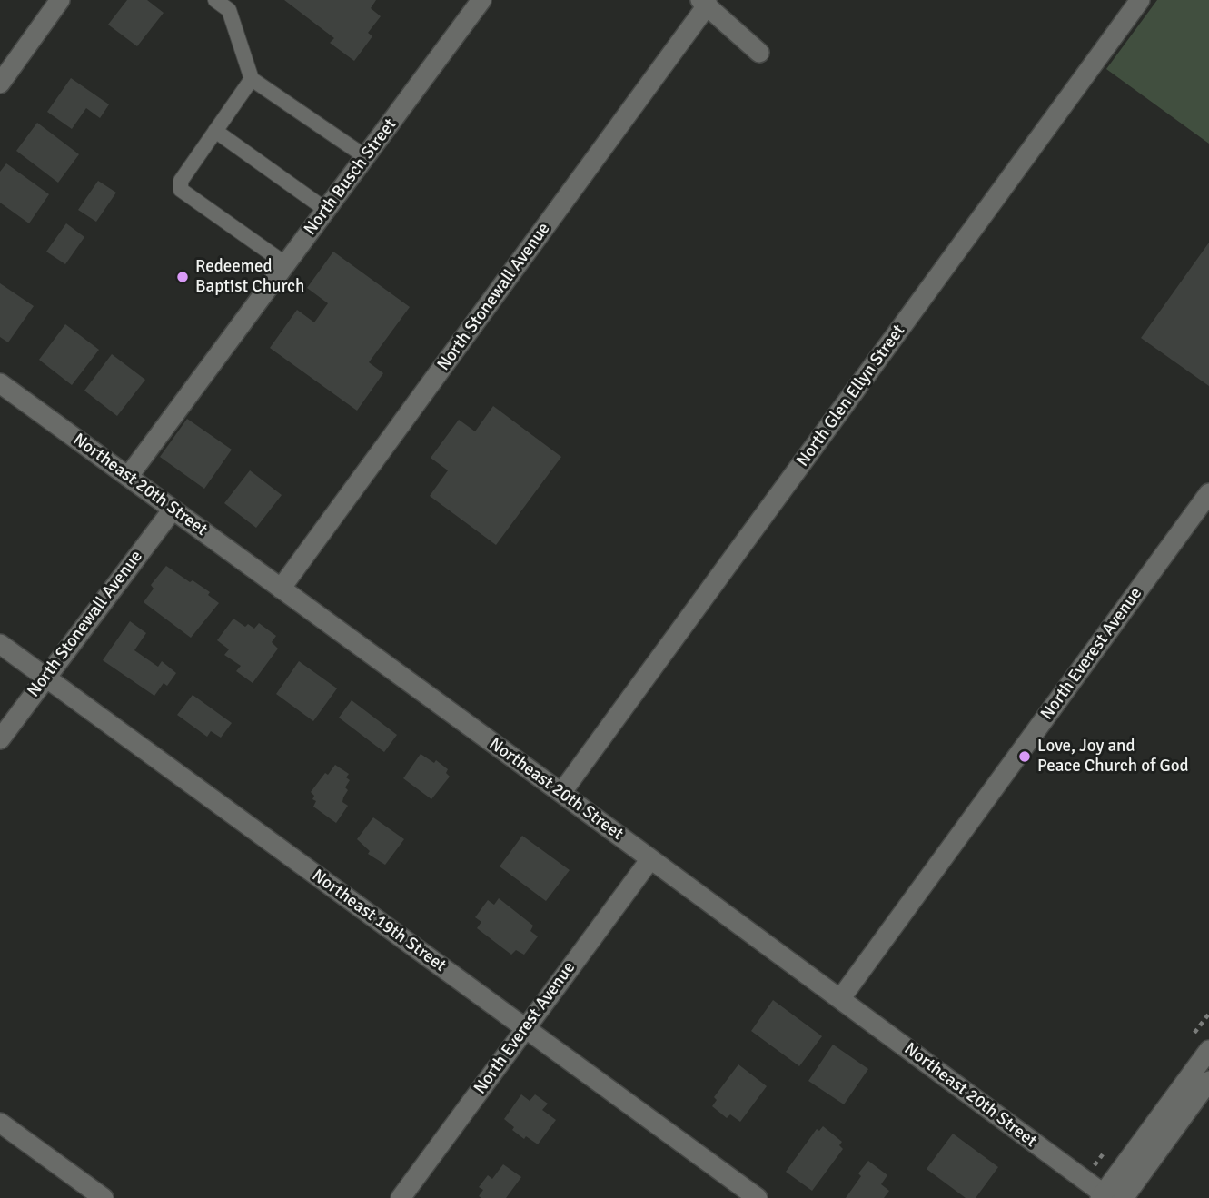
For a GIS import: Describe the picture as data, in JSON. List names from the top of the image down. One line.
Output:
{"streets":{"street":["North Busch Street","North Stonewall Avenue","North Glen Ellyn Street","Northeast 20th Street","North Everest Avenue","Northeast 19th Street"]},"crossings":[["North Busch Street","Northeast 20th Street"],["North Stonewall Avenue","Northeast 20th Street"],["North Stonewall Avenue","Northeast 19th Street"],["North Glen Ellyn Street","Northeast 20th Street"],["Northeast 20th Street","North Everest Avenue"],["North Everest Avenue","Northeast 19th Street"]],"places":["Redeemed Baptist Church","Love, Joy and Peace Church of God"]}
